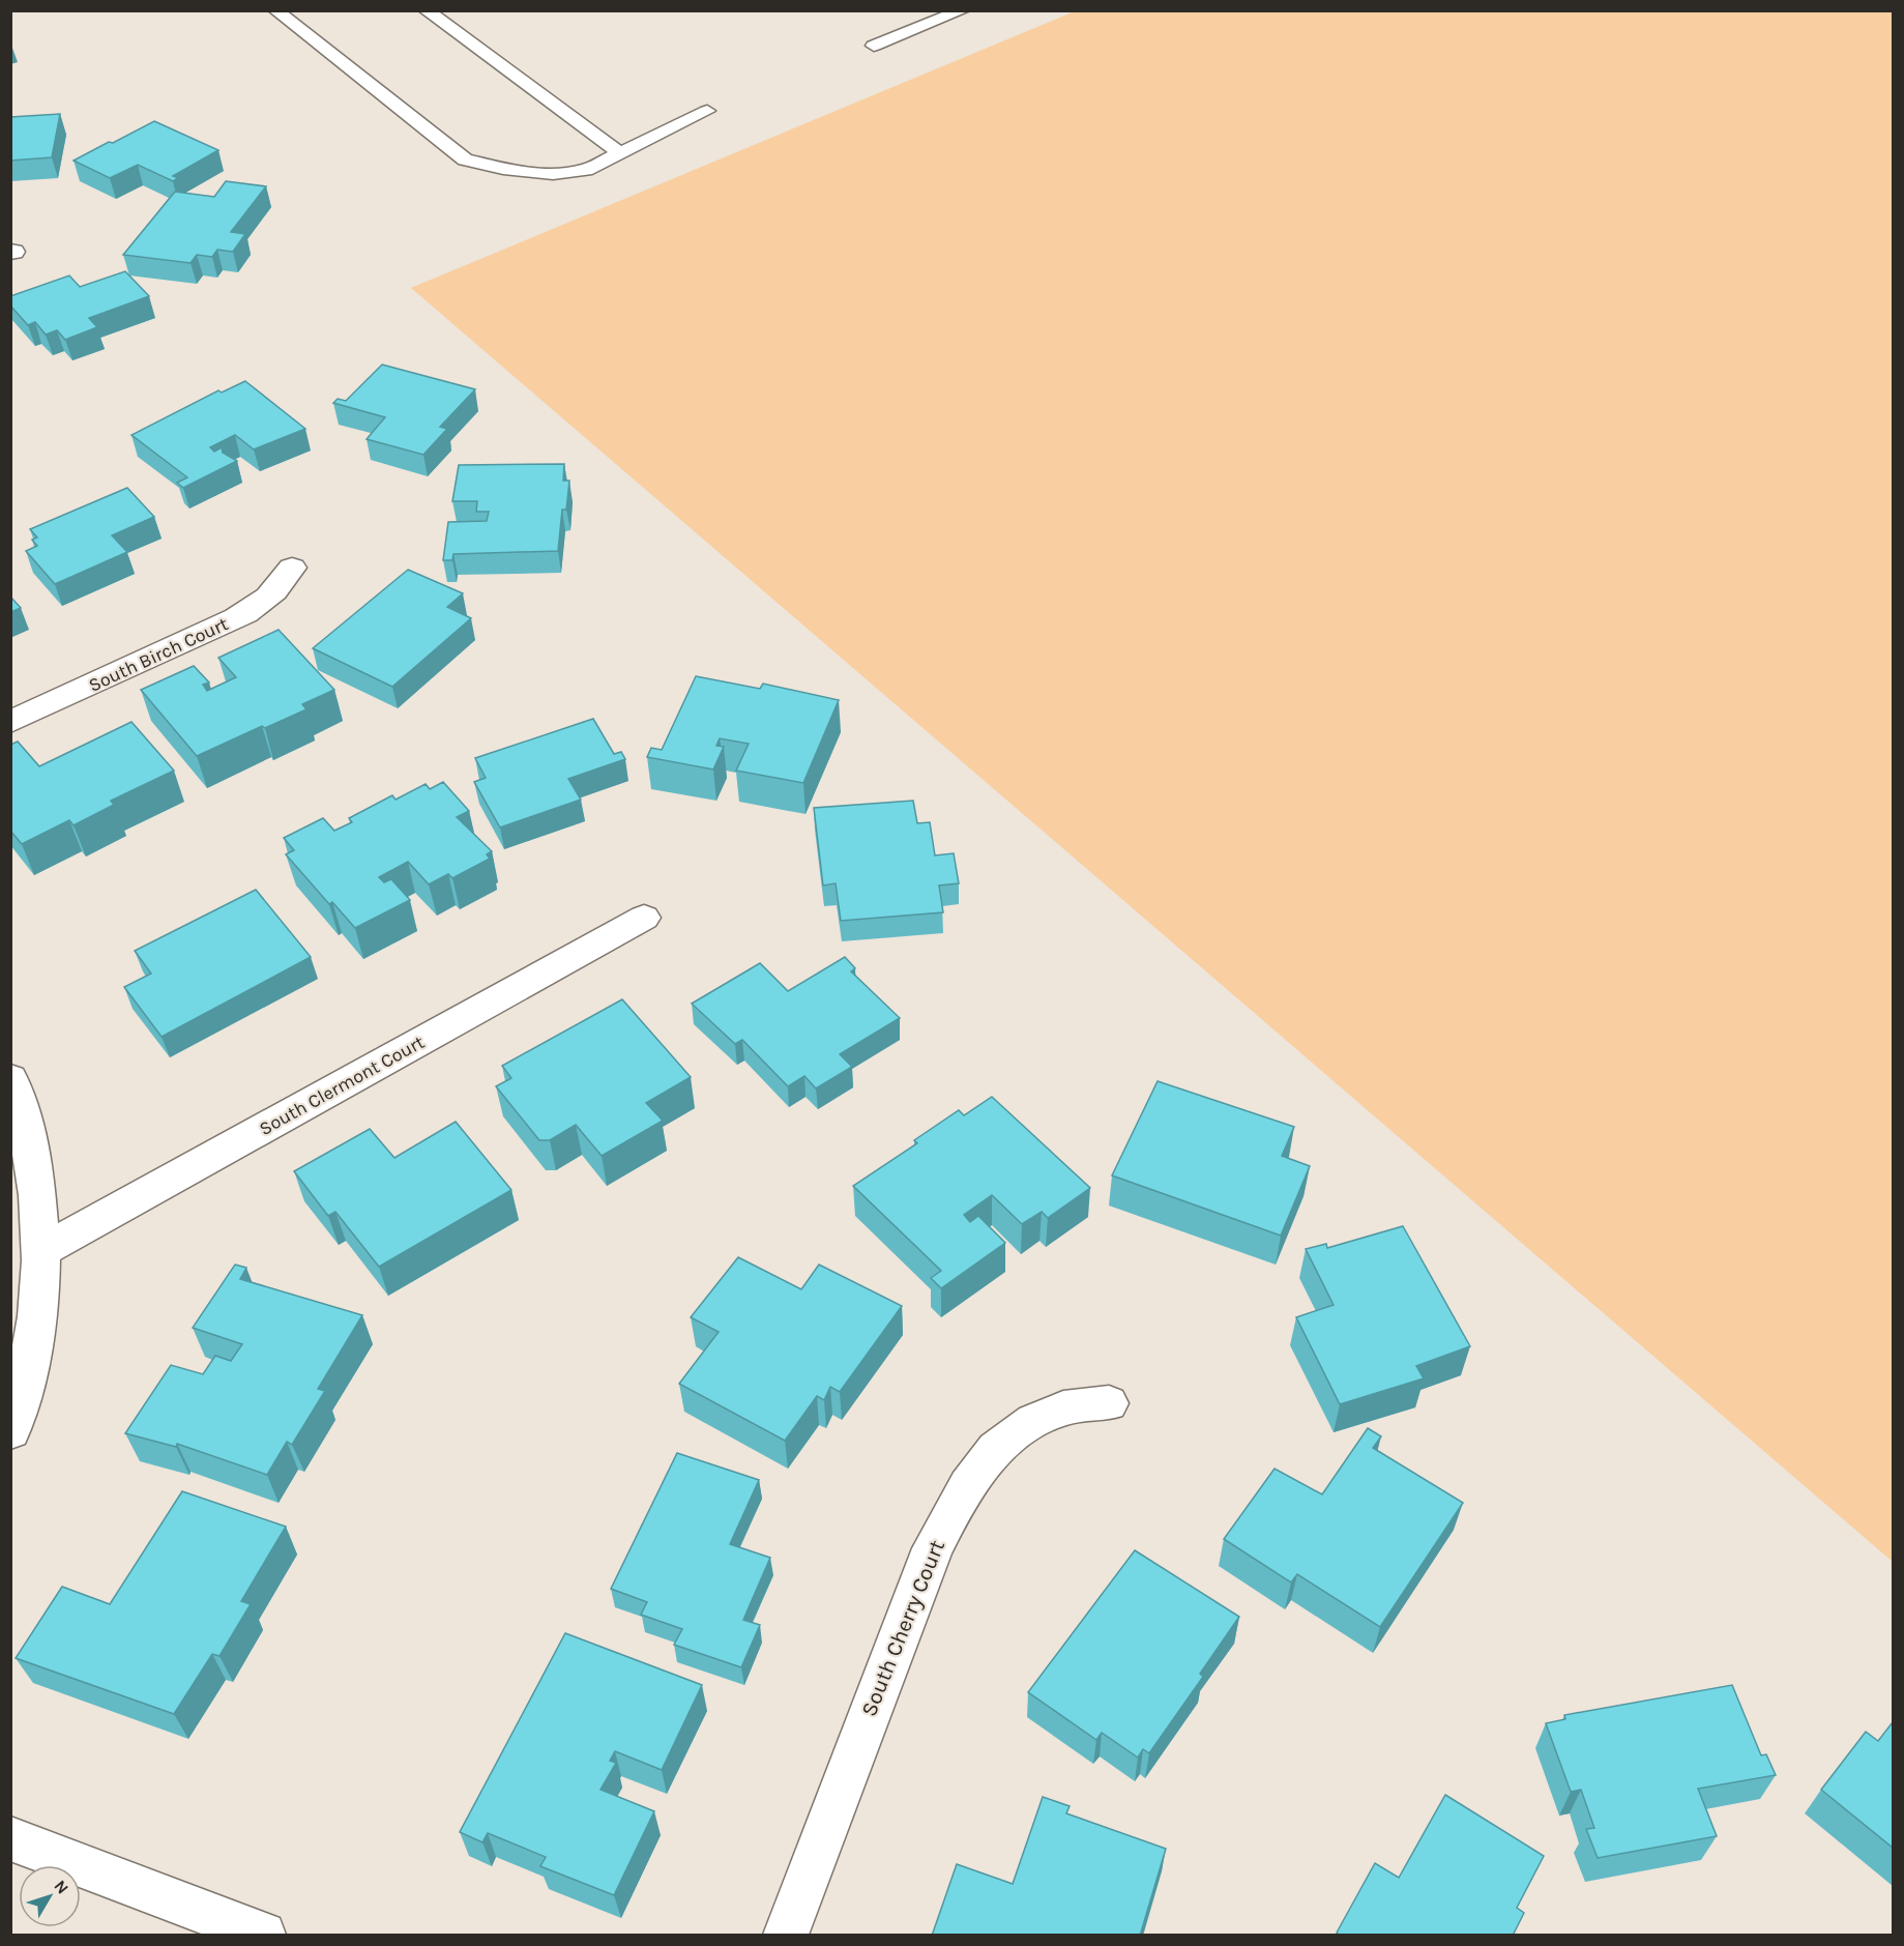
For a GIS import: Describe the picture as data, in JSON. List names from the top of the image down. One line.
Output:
{"streets":{"street":["South Birch Court","South Clermont Court","South Cherry Court"]},"north":"top right"}
